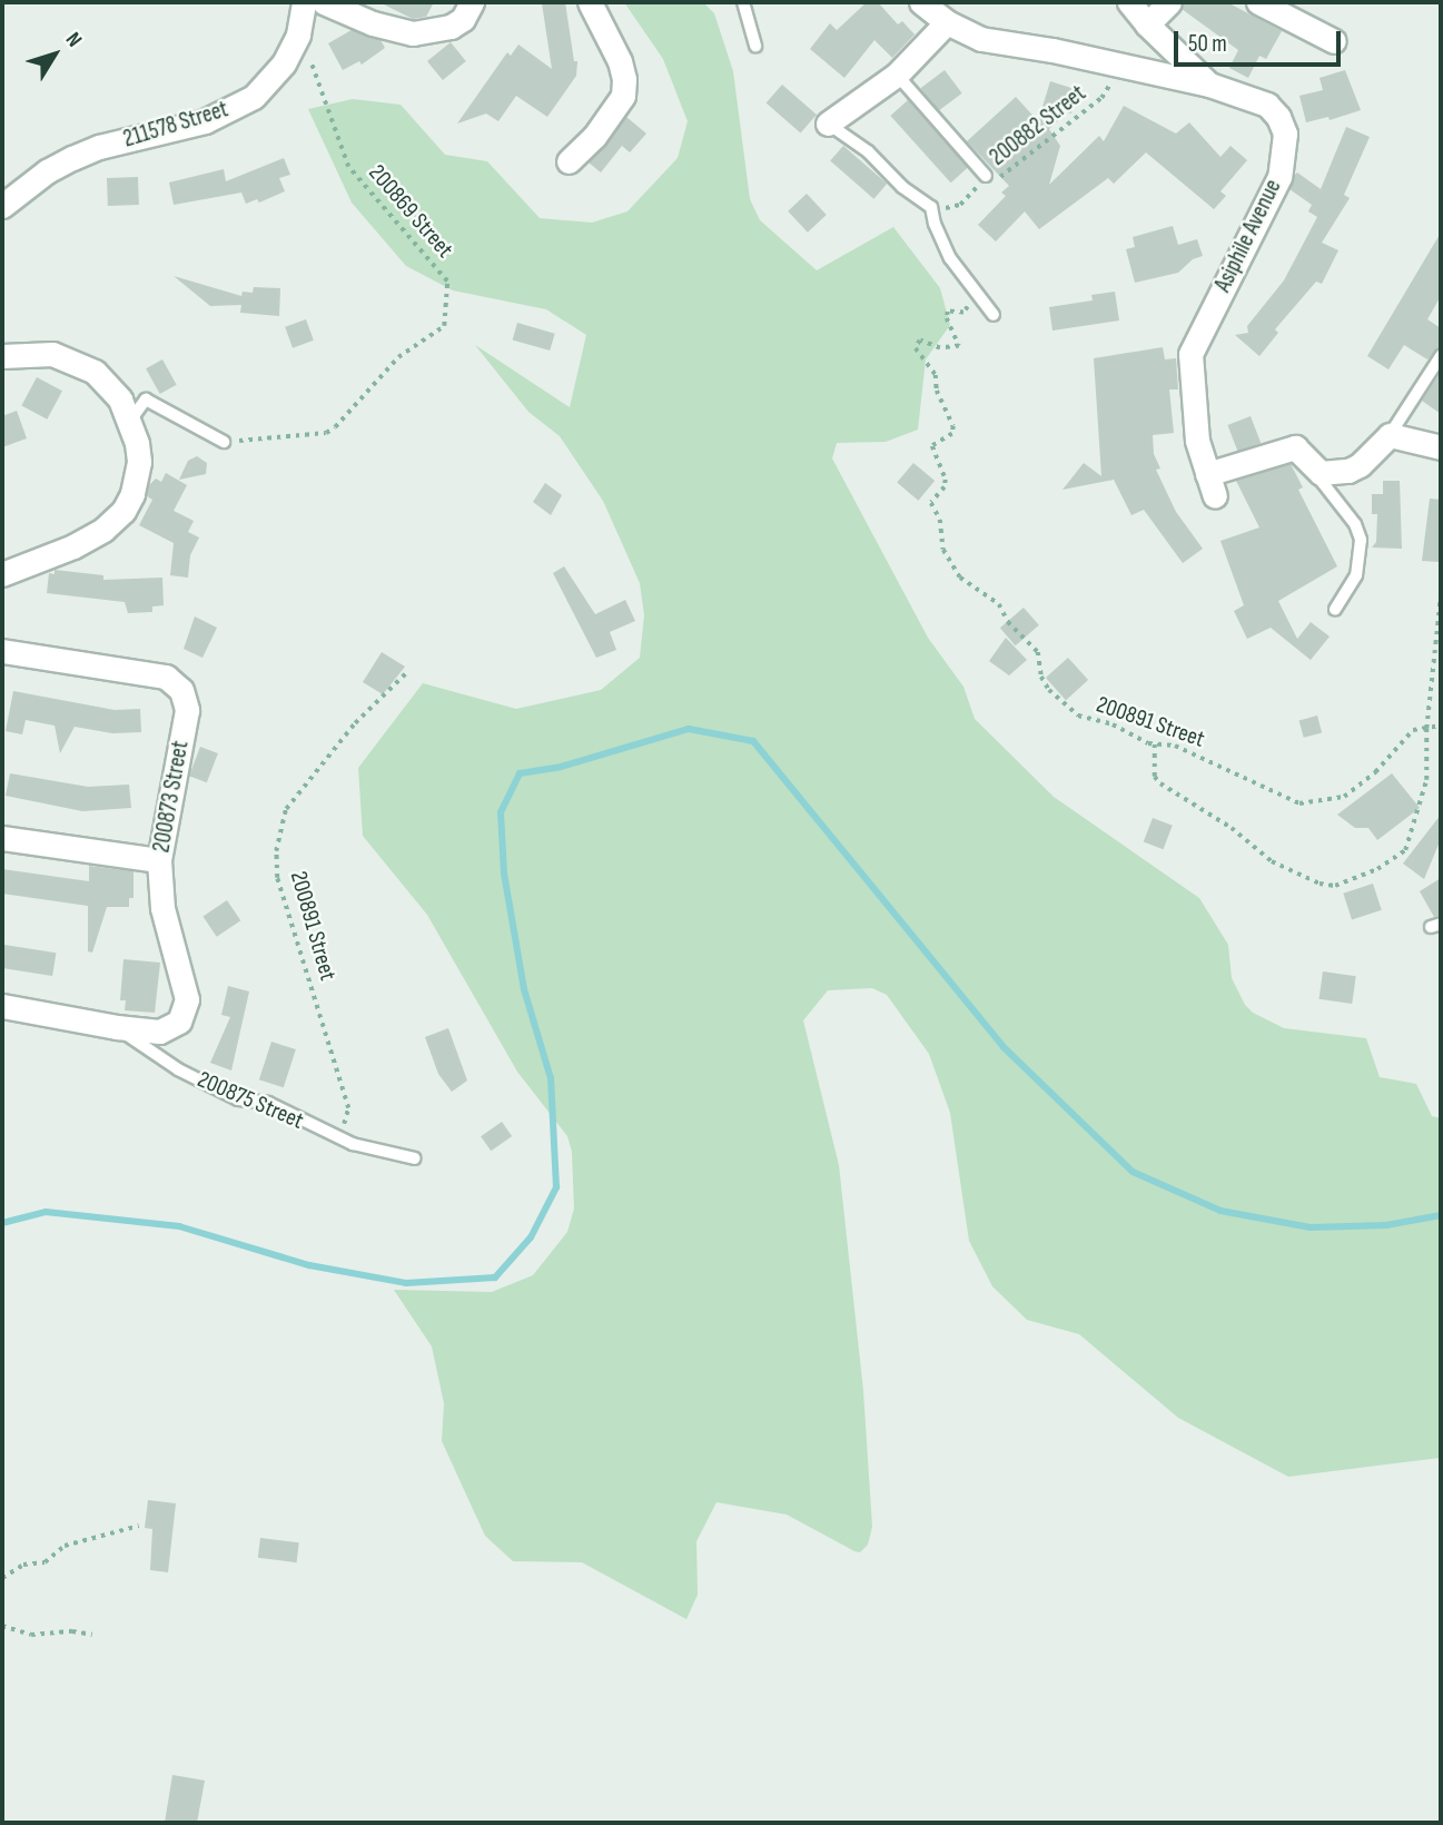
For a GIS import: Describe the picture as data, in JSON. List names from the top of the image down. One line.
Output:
{"streets":{"street":["211578 Street","Asiphile Avenue","200873 Street","200875 Street"],"path":["200882 Street","200869 Street","200891 Street"]},"crossings":[["211578 Street","200869 Street"],["200882 Street","Asiphile Avenue"],["200891 Street","200875 Street"],["200873 Street","200875 Street"]],"scale_bar":"50 m","north":"top right"}
